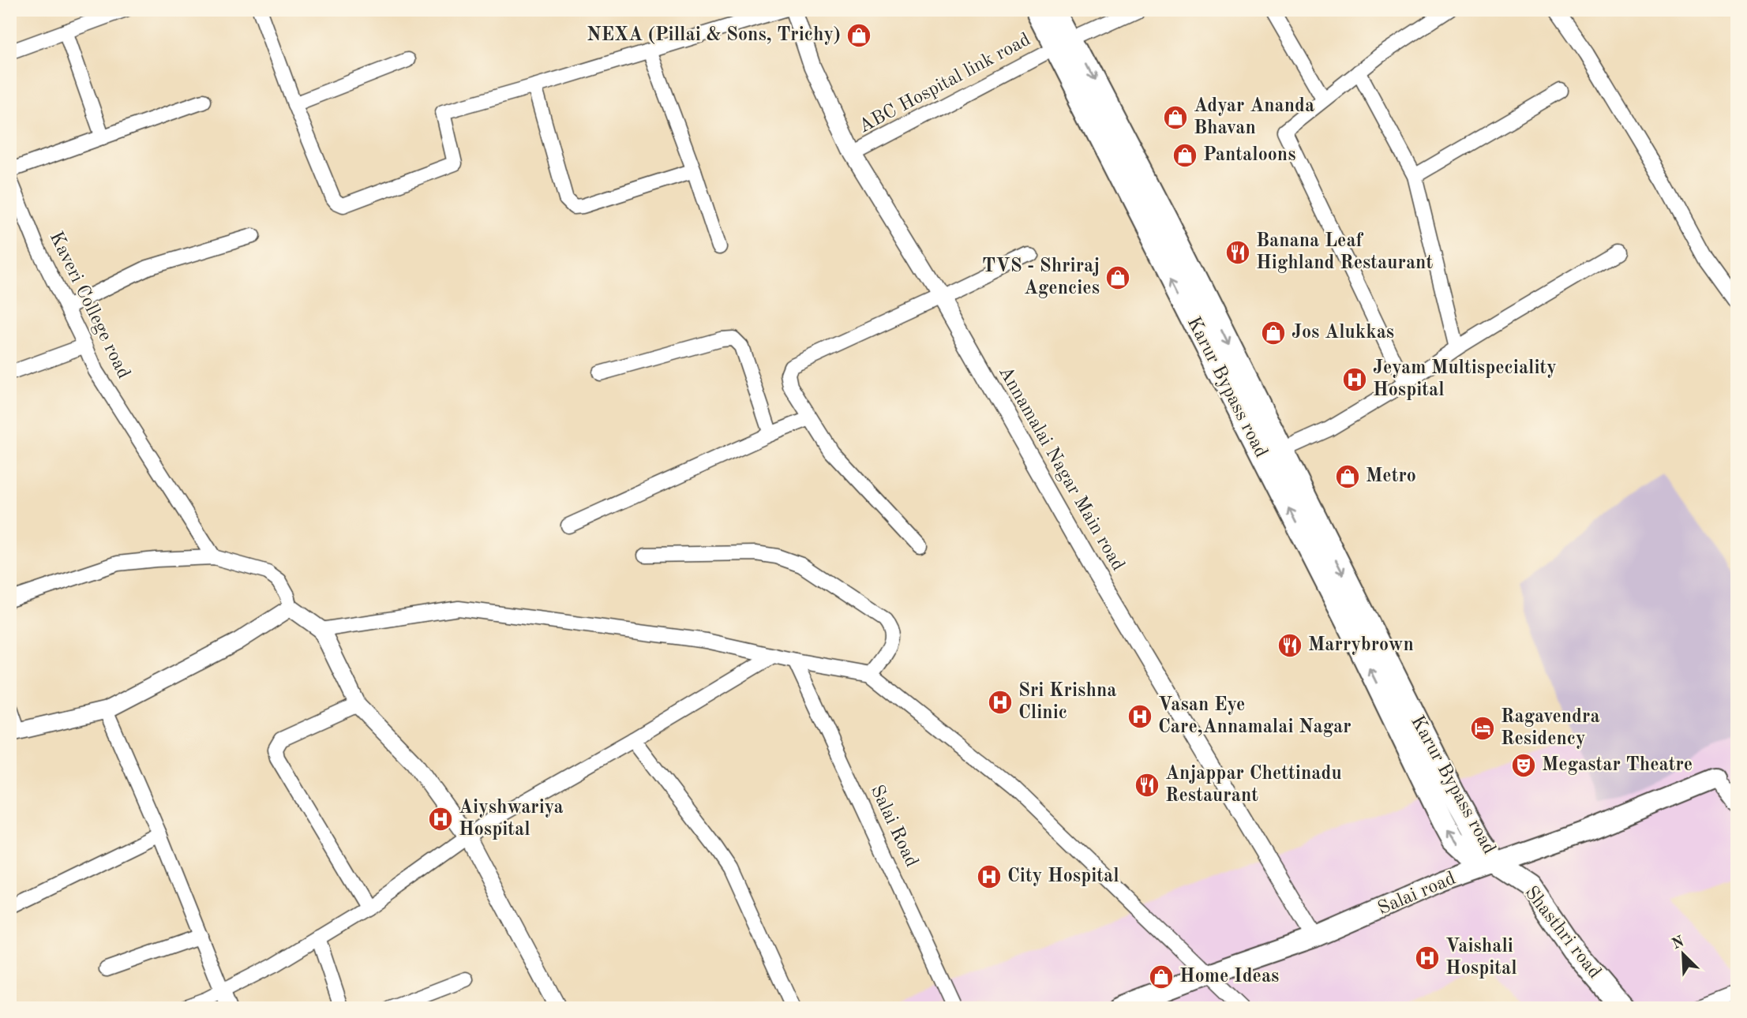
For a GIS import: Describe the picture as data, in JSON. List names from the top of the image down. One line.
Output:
{"streets":{"main road":["Karur Bypass road","Salai road","Shasthri road"],"street":["ABC Hospital link road","Kaveri College road","Annamalai Nagar Main road","Salai Road"]},"crossings":[["ABC Hospital link road","Karur Bypass road"],["ABC Hospital link road","Annamalai Nagar Main road"],["Karur Bypass road","Salai road"],["Karur Bypass road","Shasthri road"],["Annamalai Nagar Main road","Salai road"],["Salai road","Shasthri road"]],"places":{"shop":["NEXA (Pillai & Sons, Trichy)","Adyar Ananda Bhavan","Pantaloons","TVS - Shriraj Agencies","Jos Alukkas","Metro","Home Ideas"],"restaurant":["Banana Leaf Highland Restaurant","Marrybrown","Anjappar Chettinadu Restaurant"],"hospital":["Jeyam Multispeciality Hospital","Sri Krishna Clinic","Vasan Eye Care,Annamalai Nagar","Aiyshwariya Hospital","City Hospital","Vaishali Hospital"],"hotel":["Ragavendra Residency"],"theatre":["Megastar Theatre"]},"north":"top left"}
